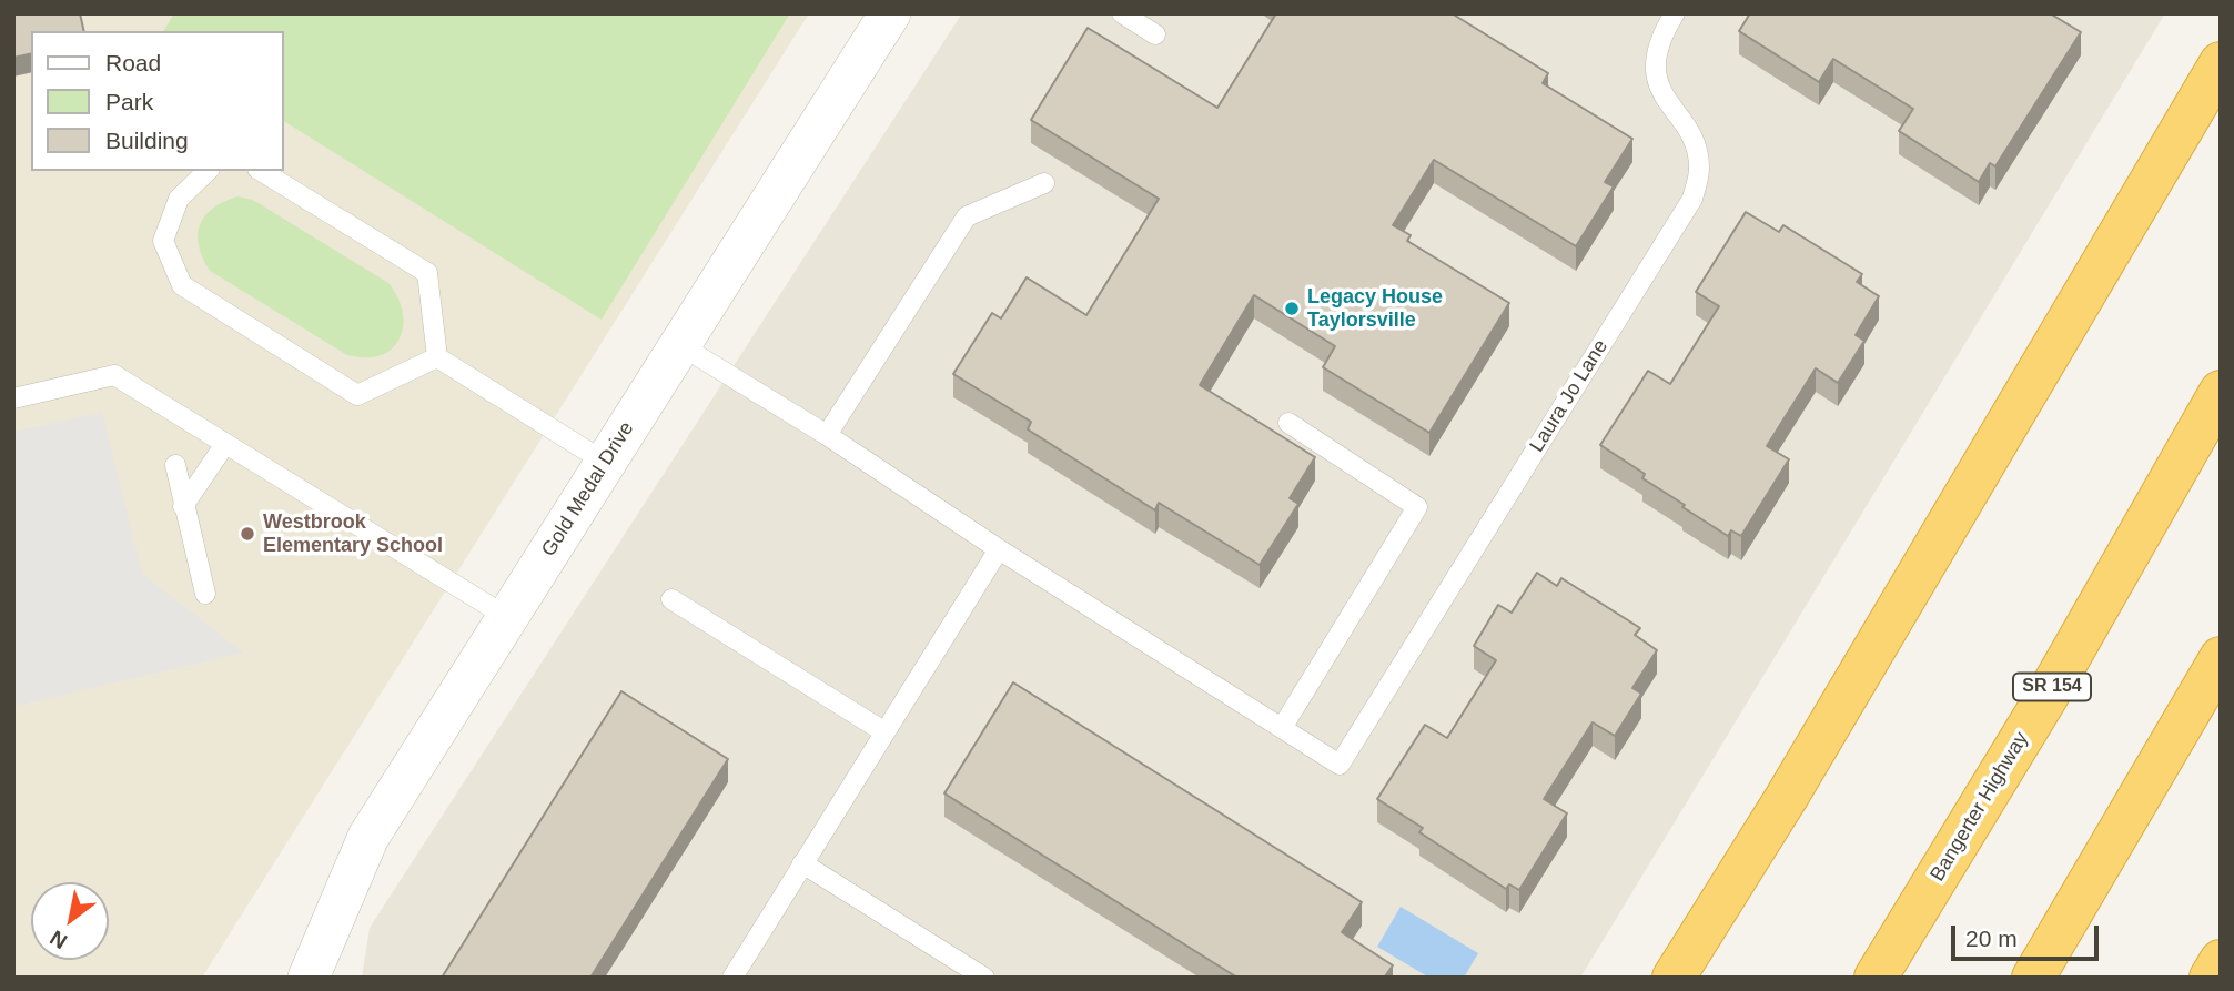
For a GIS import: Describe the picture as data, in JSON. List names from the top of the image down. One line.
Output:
{"streets":{"highway":["SR 154","Bangerter Highway"],"street":["Gold Medal Drive"],"lane":["Laura Jo Lane"]},"places":["Legacy House Taylorsville","Westbrook Elementary School"],"legend":["Road","Park","Building"],"scale_bar":"20 m","north":"bottom left"}
